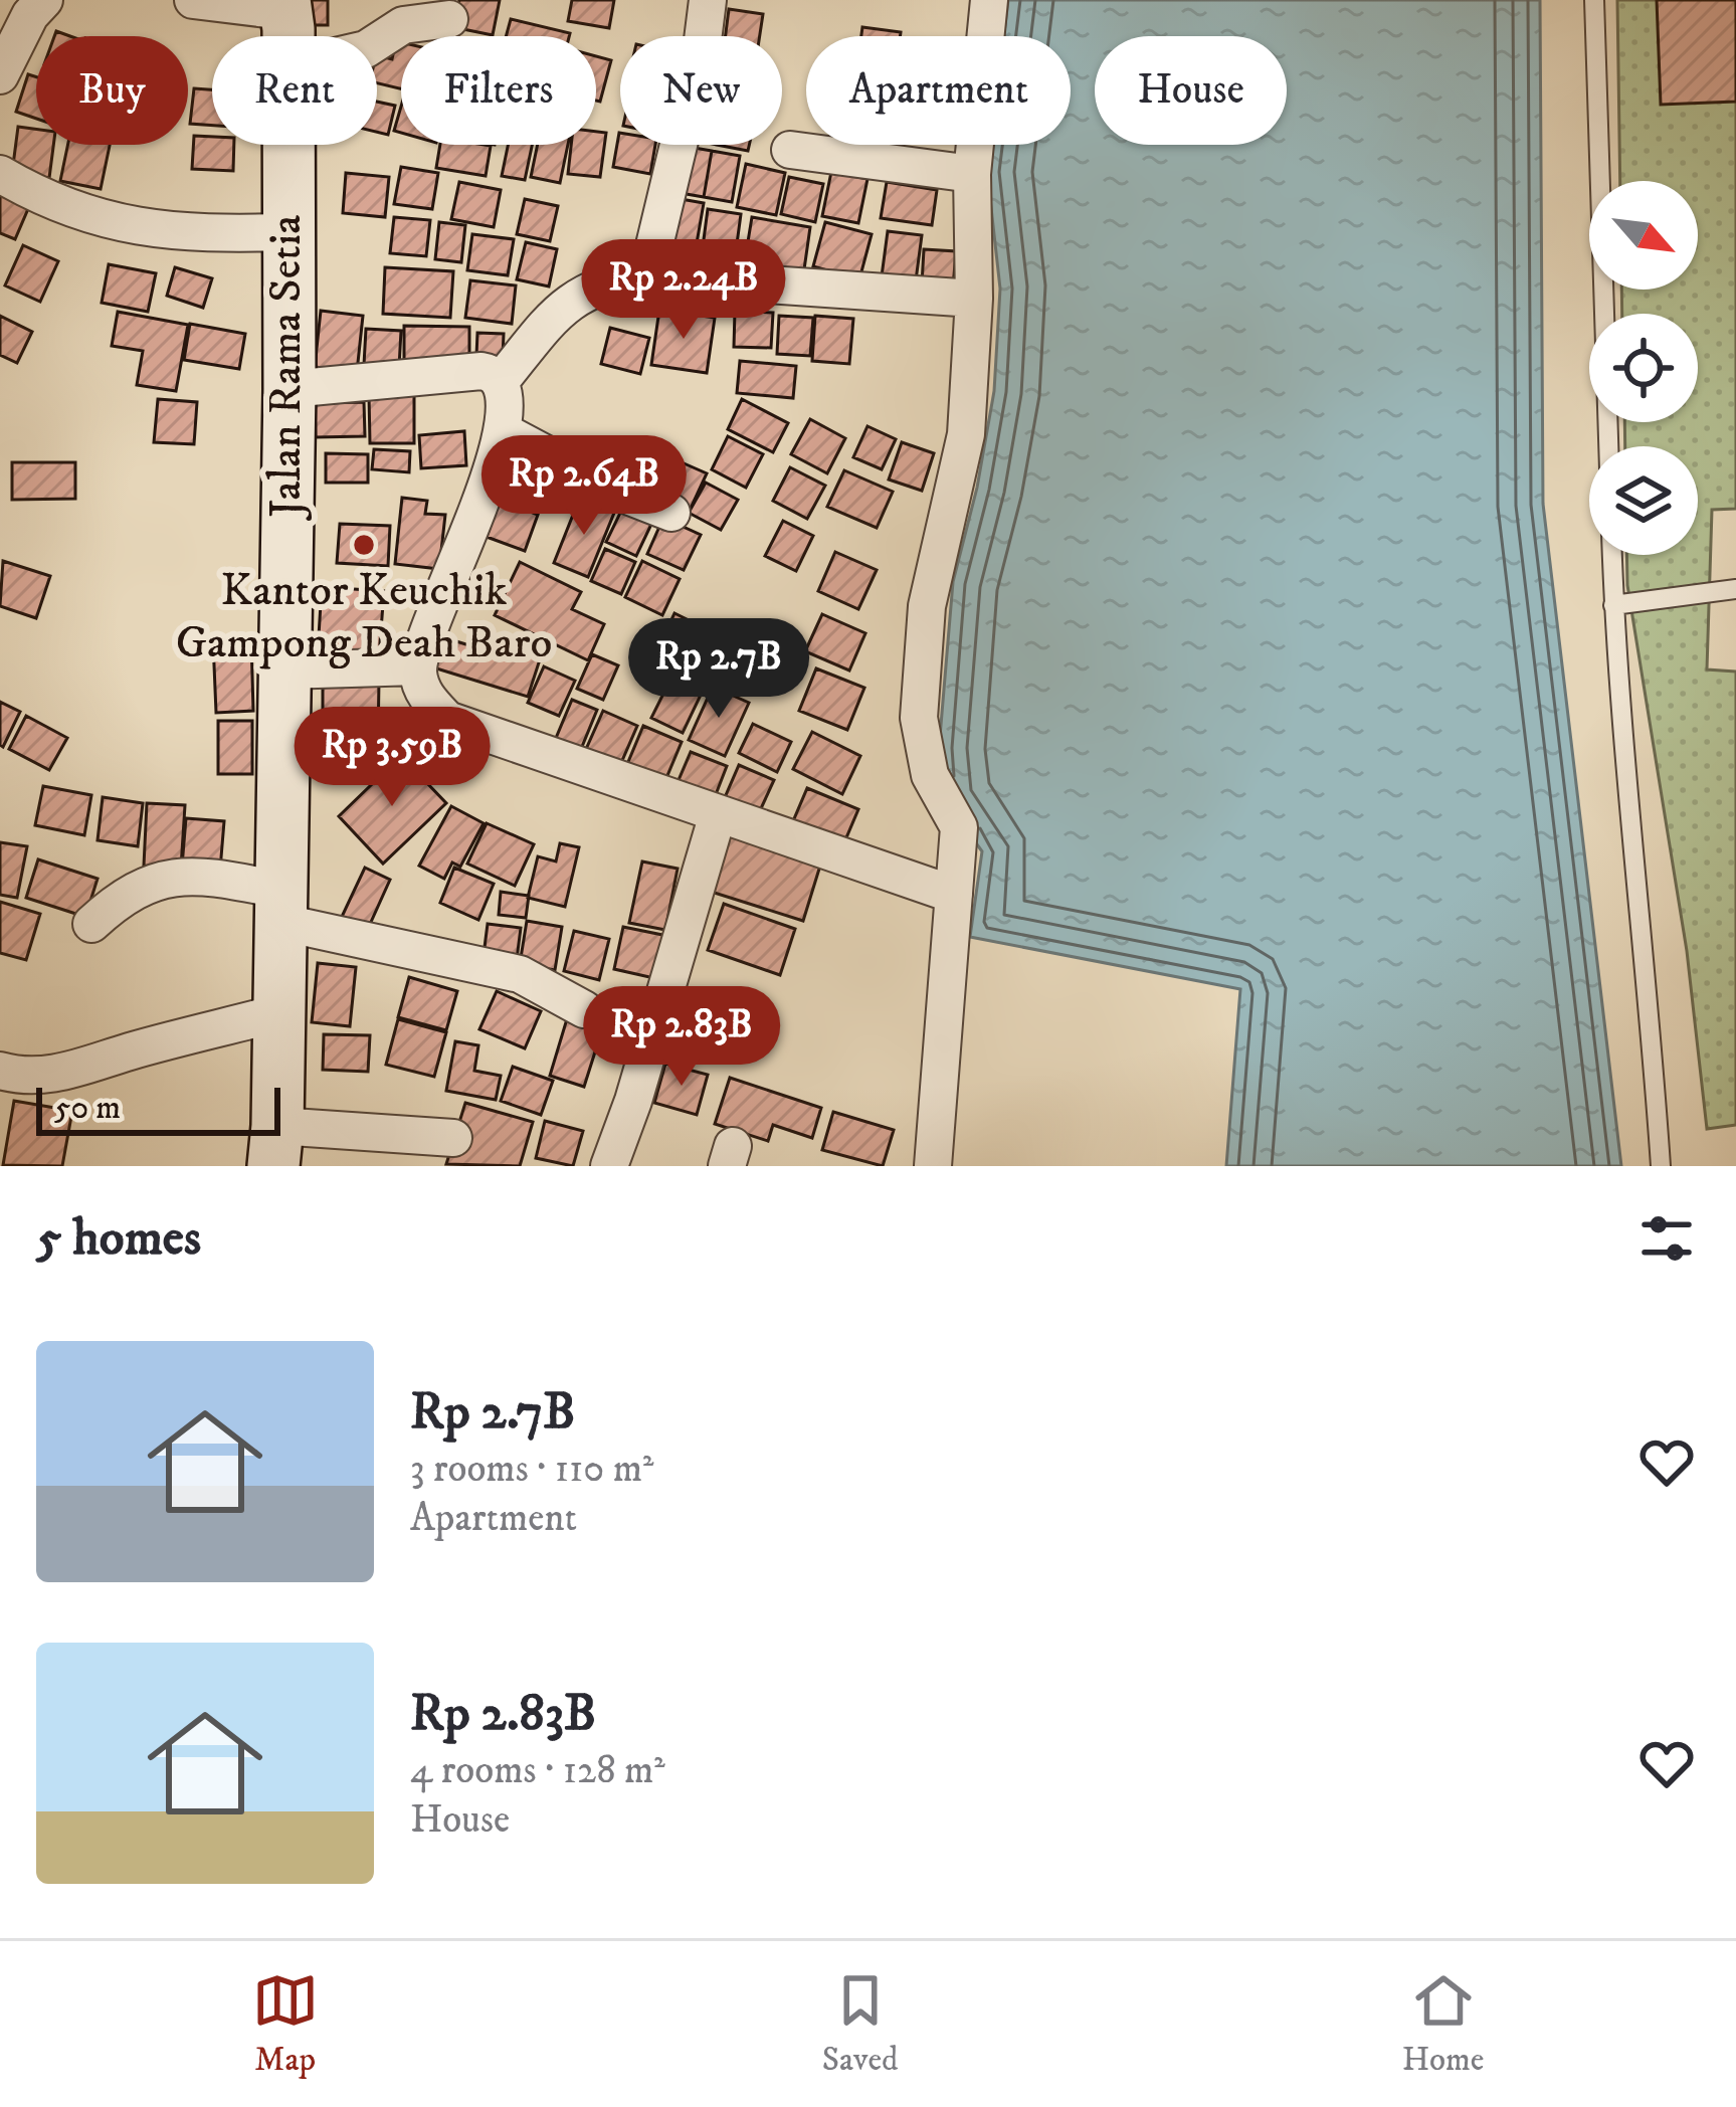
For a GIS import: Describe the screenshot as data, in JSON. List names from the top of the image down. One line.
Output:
{"streets":{"street":["Jalan Rama Setia"]},"places":["Kantor Keuchik Gampong Deah Baro"],"scale_bar":"50 m","north":"bottom right","page":{"chip":["Buy","Rent","Filters","New","Apartment","House"],"price":["Rp 2.24B","Rp 2.64B","Rp 2.7B","Rp 3.59B","Rp 2.83B"],"scale":"50 m","heading":"5 homes","list":[{"name":"Rp 2.7B","note":"3 rooms · 110 m² · Apartment"},{"name":"Rp 2.83B","note":"4 rooms · 128 m² · House"}],"tabs":["Map","Saved","Home"]}}
